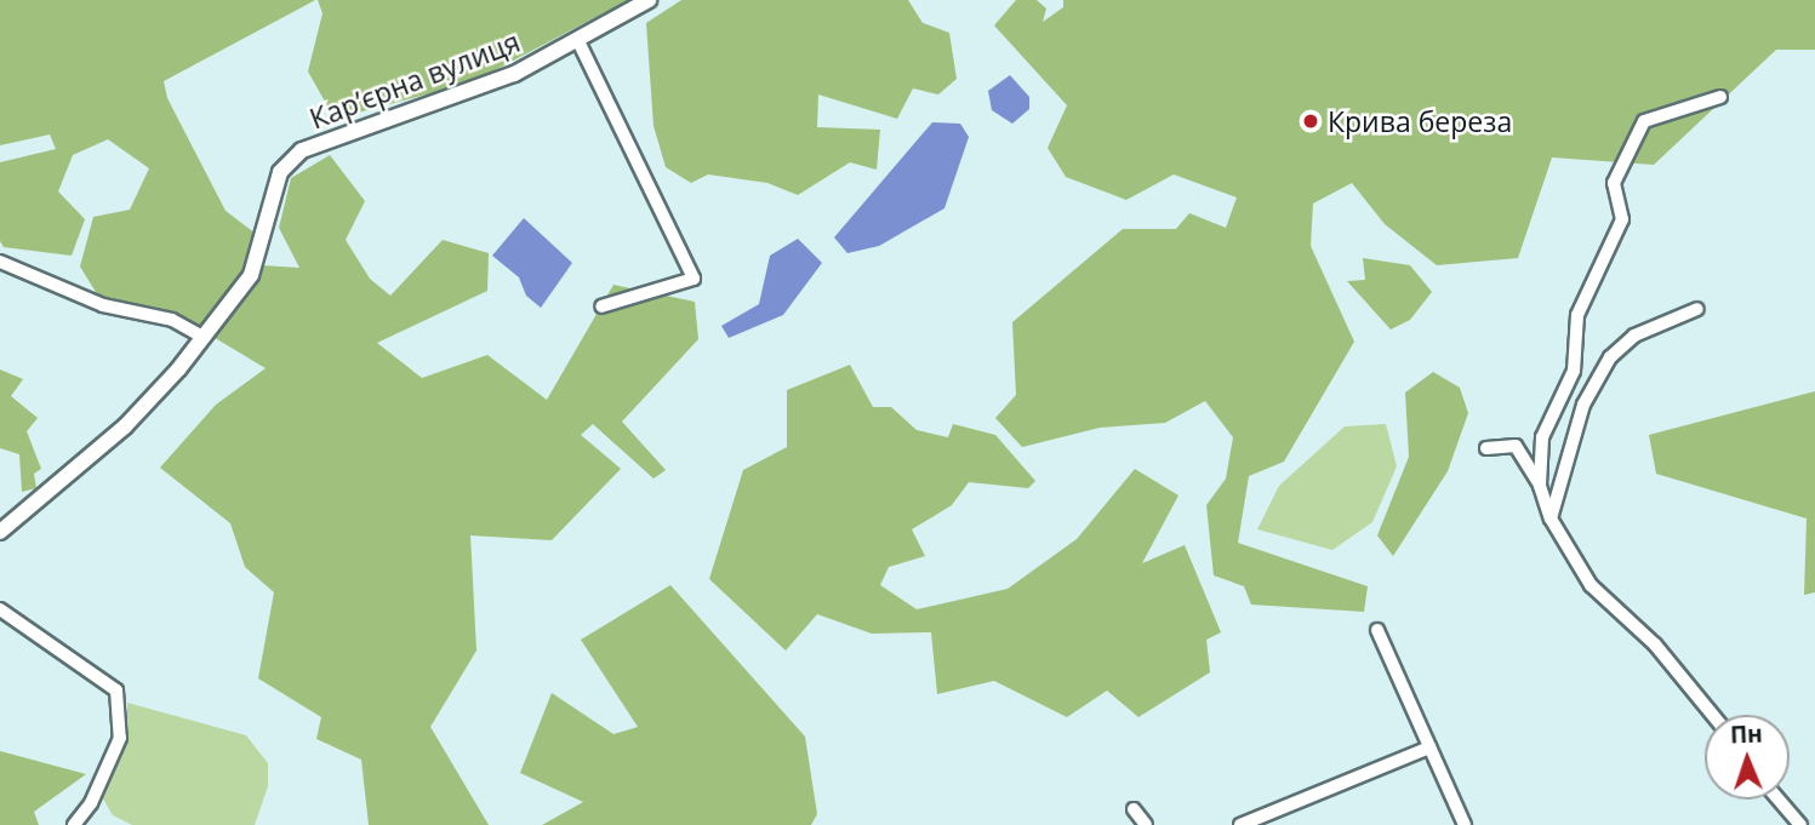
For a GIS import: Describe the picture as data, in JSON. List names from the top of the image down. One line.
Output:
{"streets":{"street":["Карʼєрна вулиця"]},"places":["Крива береза"],"north":"top"}
